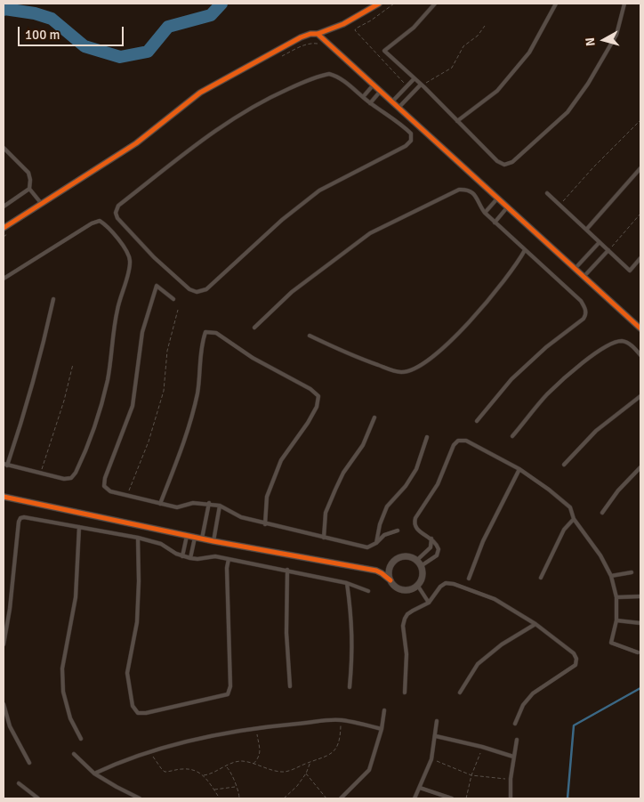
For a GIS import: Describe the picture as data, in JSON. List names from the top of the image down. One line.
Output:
{"scale_bar":"100 m","north":"left"}
